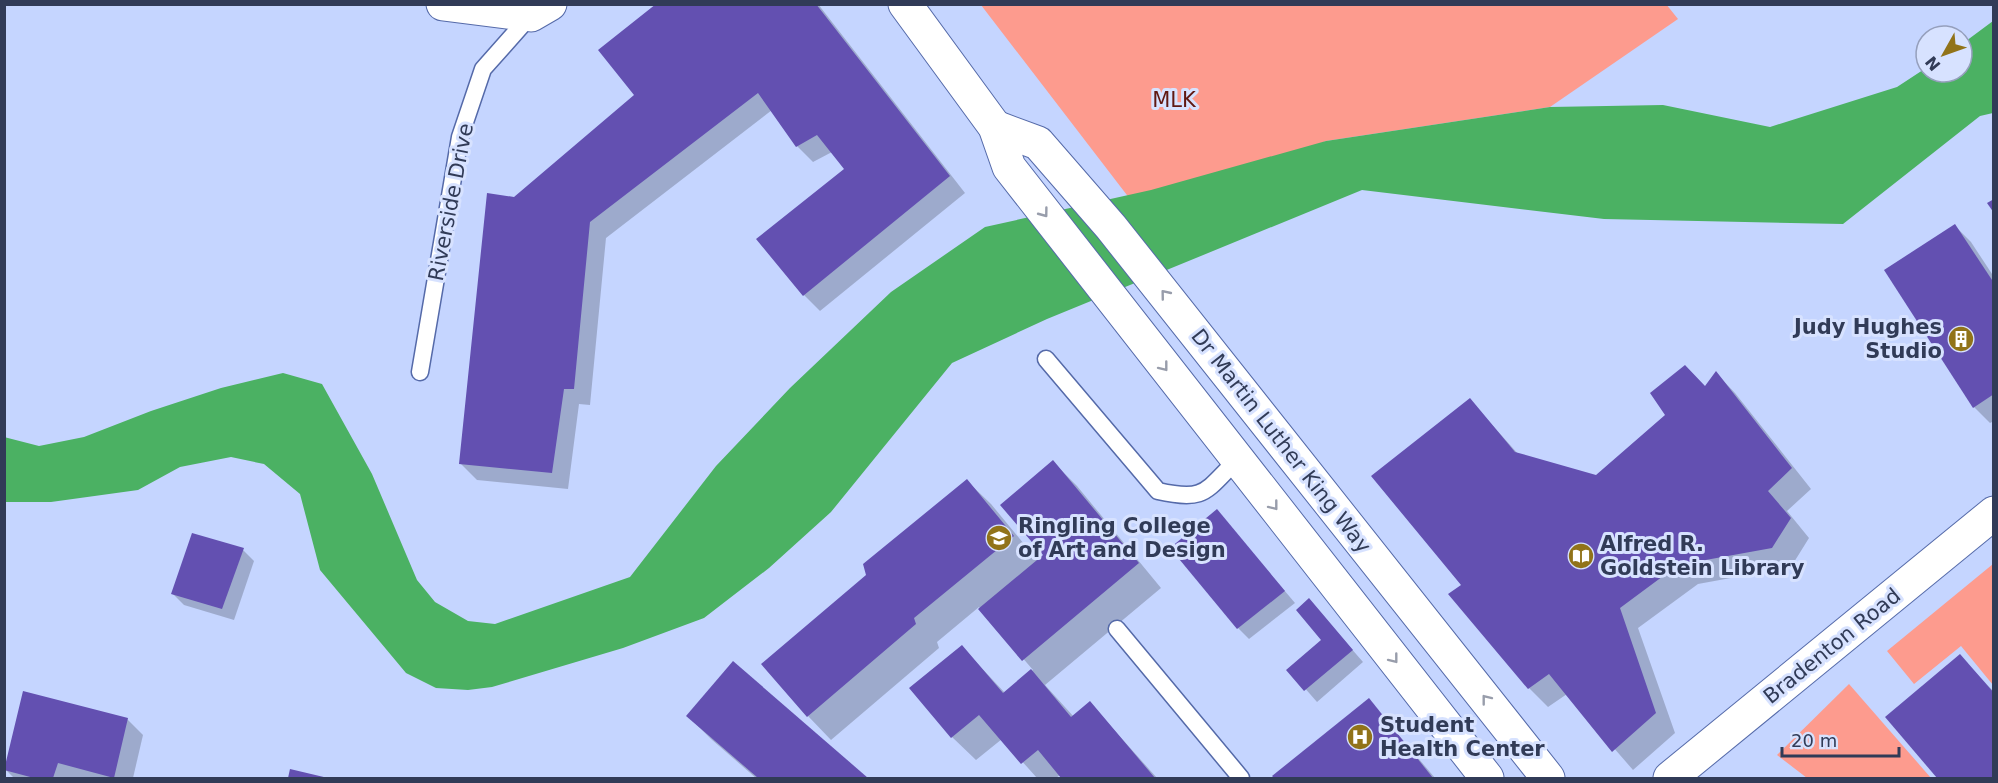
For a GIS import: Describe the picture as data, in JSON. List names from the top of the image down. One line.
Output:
{"streets":{"street":["Riverside Drive","Dr Martin Luther King Way","Bradenton Road"]},"parks":["MLK"],"places":{"building":["Judy Hughes Studio"],"school or university":["Ringling College of Art and Design"],"library":["Alfred R. Goldstein Library"],"hospital":["Student Health Center"]},"scale_bar":"20 m","north":"bottom left"}
